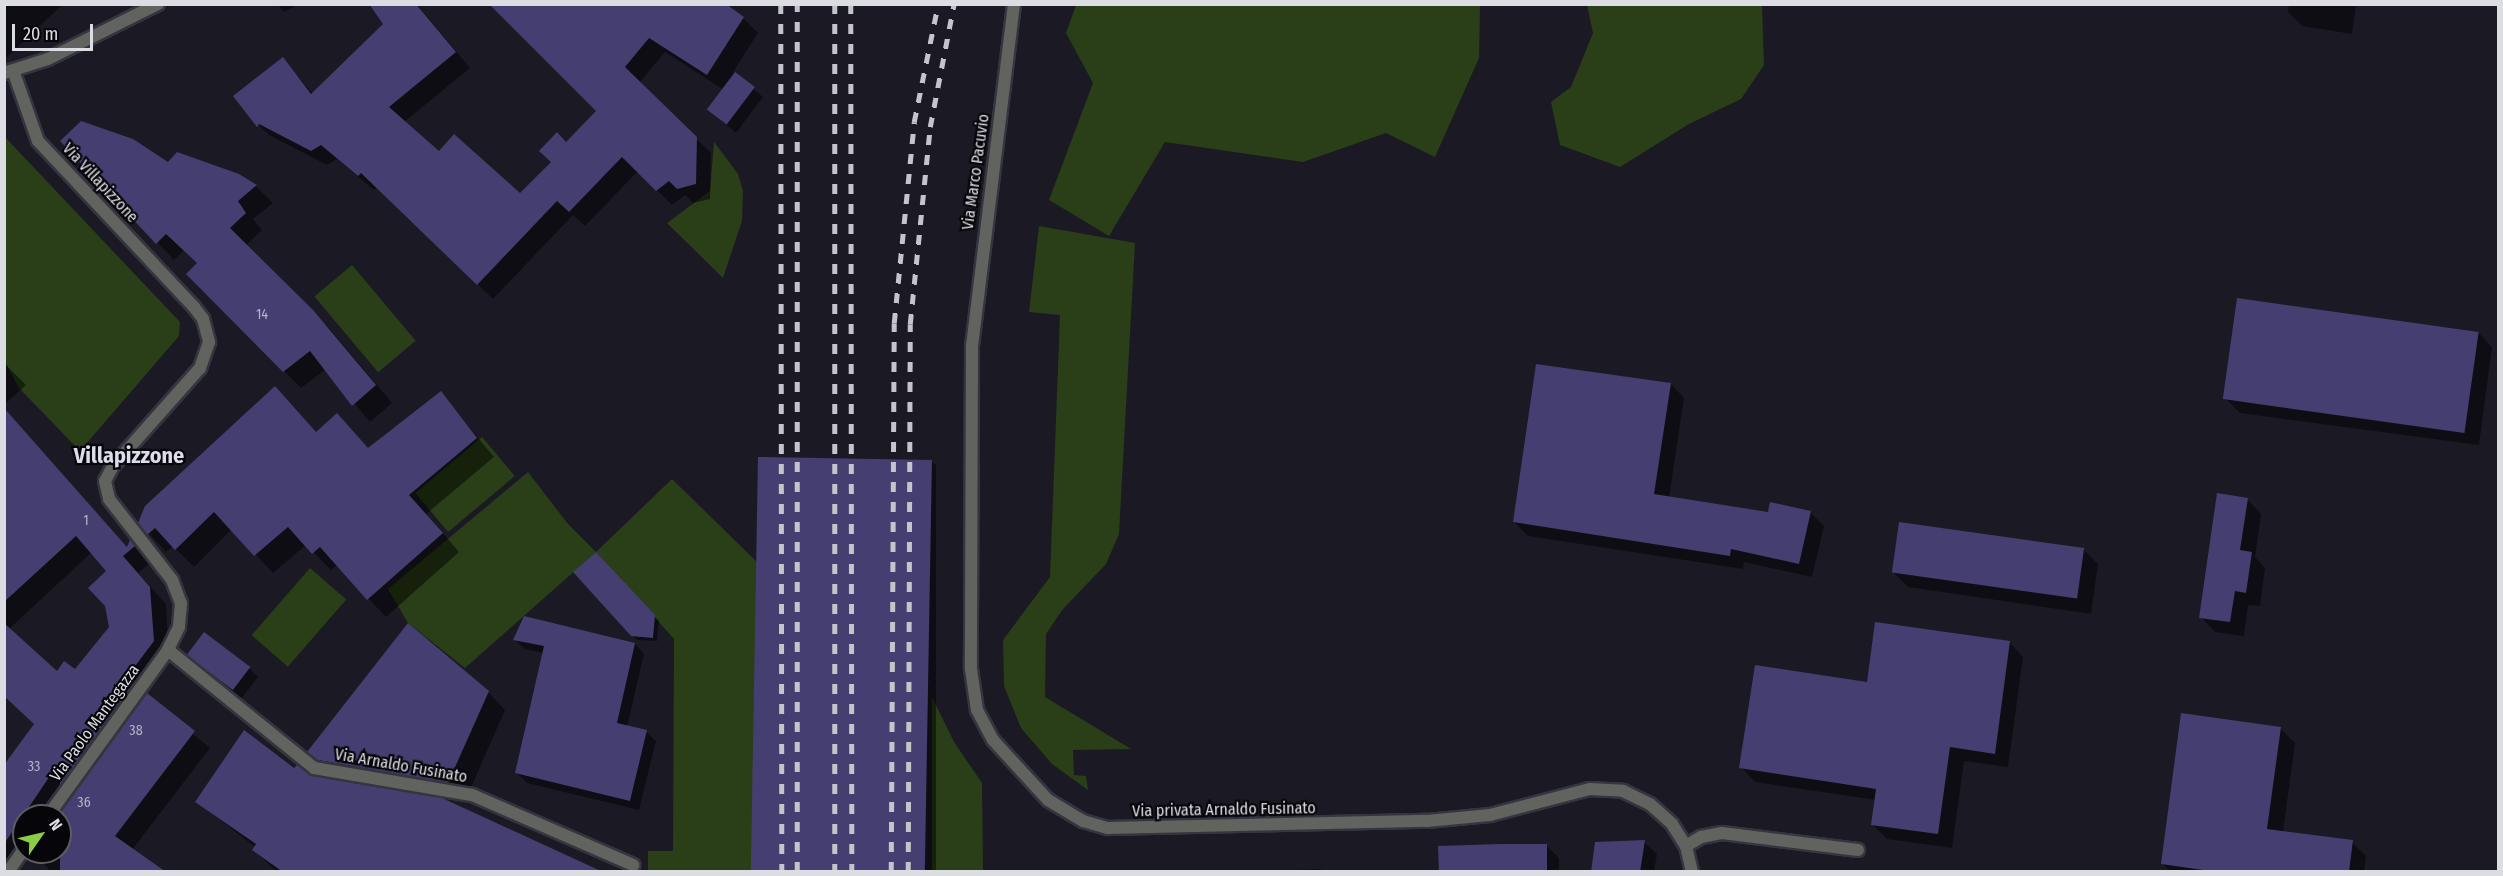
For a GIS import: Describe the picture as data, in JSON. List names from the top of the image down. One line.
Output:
{"streets":{"street":["Via Marco Pacuvio","Via Villapizzone","Via Paolo Mantegazza","Via Arnaldo Fusinato","Via privata Arnaldo Fusinato"]},"crossings":[["Via Marco Pacuvio","Via privata Arnaldo Fusinato"],["Via Villapizzone","Via Paolo Mantegazza"],["Via Villapizzone","Via Arnaldo Fusinato"],["Via Paolo Mantegazza","Via Arnaldo Fusinato"]],"districts":["Villapizzone"],"house_numbers":["14","1","38","33","36"],"scale_bar":"20 m","north":"top right"}
